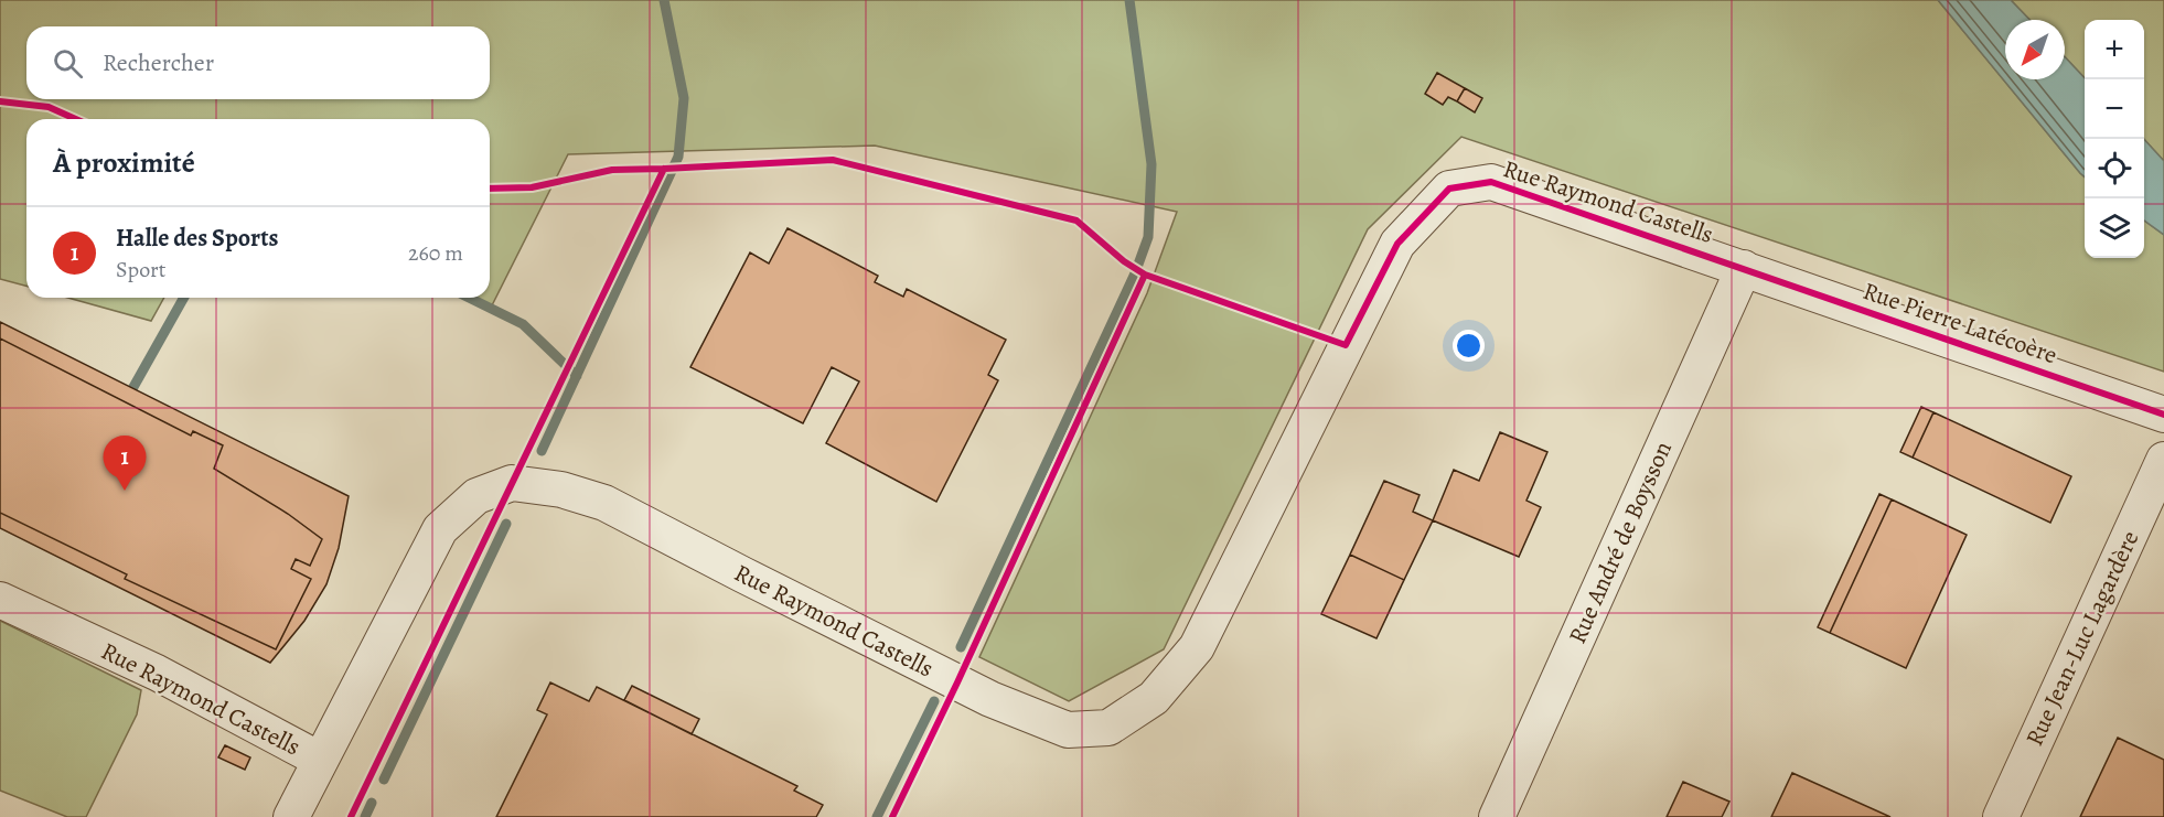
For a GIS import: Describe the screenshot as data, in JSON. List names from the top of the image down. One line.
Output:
{"streets":{"street":["Rue Raymond Castells","Rue Pierre Latécoère","Rue André de Boysson","Rue Jean-Luc Lagardère"]},"crossings":[["Rue Raymond Castells","Rue Pierre Latécoère"],["Rue Raymond Castells","Rue André de Boysson"],["Rue Pierre Latécoère","Rue André de Boysson"]],"north":"bottom left","page":{"map_buttons":["+","−"],"search":"Rechercher","heading":"À proximité","list":[{"mark":"1","name":"Halle des Sports","note":"Sport","value":"260 m"}],"pins":"1"}}
